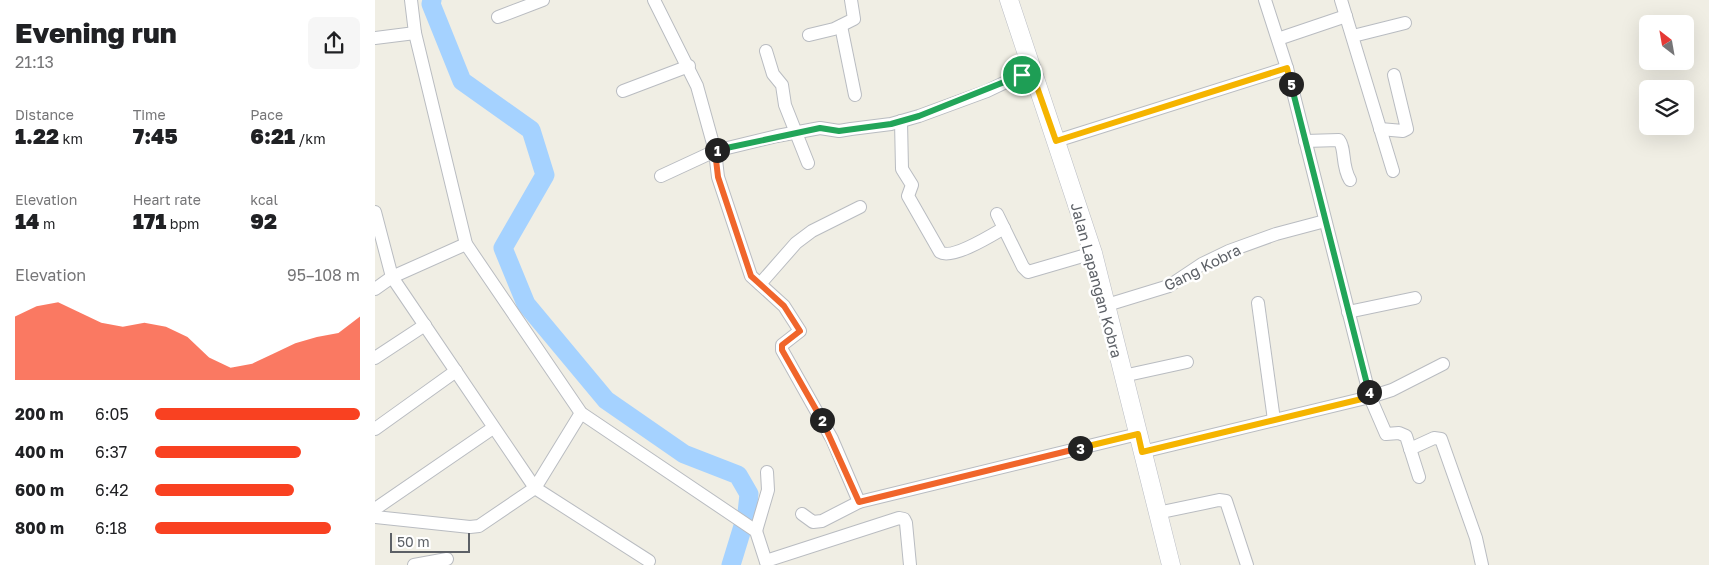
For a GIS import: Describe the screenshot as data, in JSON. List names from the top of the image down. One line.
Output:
{"streets":{"street":["Gang Kobra","Jalan Lapangan Kobra"]},"crossings":[["Gang Kobra","Jalan Lapangan Kobra"]],"scale_bar":"50 m","north":"top left","page":{"heading":["Evening run","21:13"],"pins":["5","1","4","2","3"],"stats":[["Distance","1.22 km"],["Time","7:45"],["Pace","6:21 /km"],["Elevation","14 m"],["Heart rate","171 bpm"],["kcal","92"]],"chart":["Elevation","95–108 m"],"list":[{"name":"200 m","note":"6:05"},{"name":"400 m","note":"6:37"},{"name":"600 m","note":"6:42"},{"name":"800 m","note":"6:18"}],"scale":"50 m"}}
